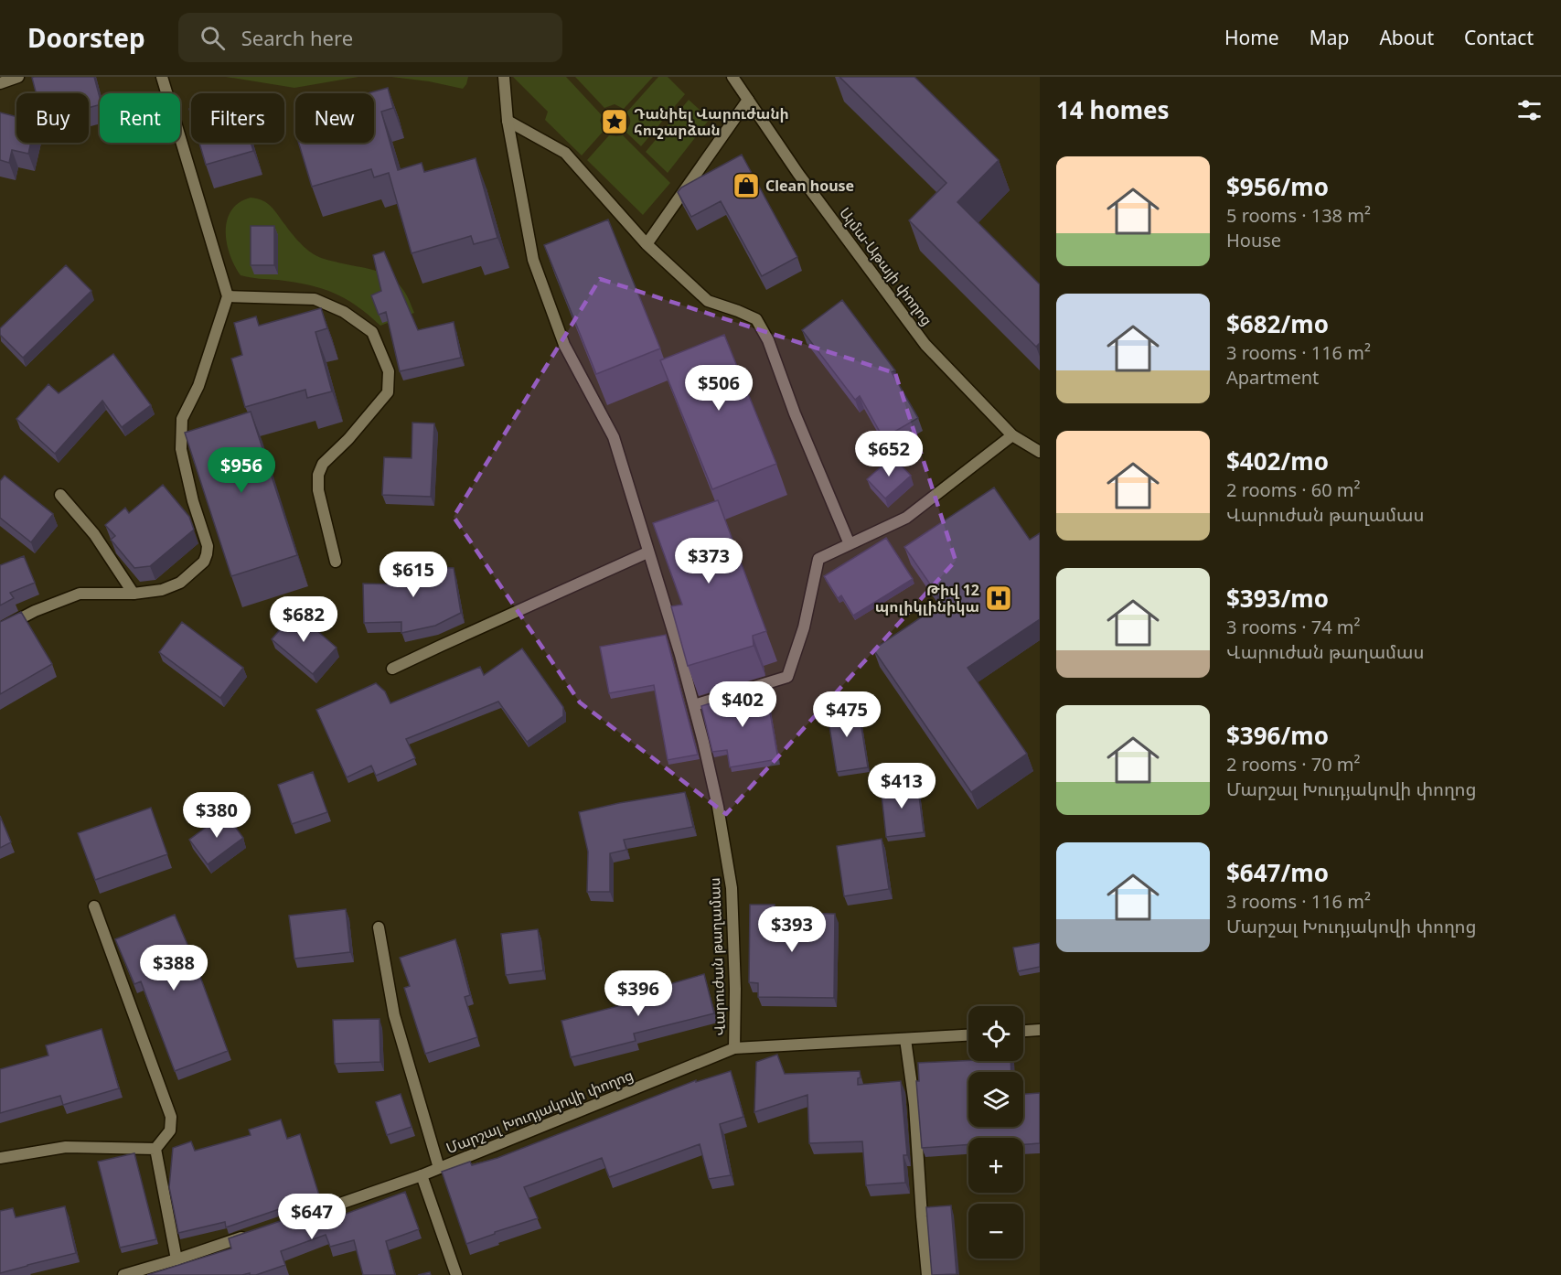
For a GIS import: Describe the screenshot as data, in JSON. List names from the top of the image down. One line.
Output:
{"streets":{"street":["Ալմա-Աթայի փողոց","Վարուժան թաղամաս","Մարշալ Խուդյակովի փողոց"]},"crossings":[["Վարուժան թաղամաս","Մարշալ Խուդյակովի փողոց"]],"places":{"place":["Դանիել Վարուժանի հուշարձան"],"shop":["Clean house"],"hospital":["Թիվ 12 պոլիկլինիկա"]},"page":{"header":"Doorstep","search":"Search here","nav":["Home","Map","About","Contact"],"heading":"14 homes","chip":["Buy","Rent","Filters","New"],"list":[{"name":"$956/mo","note":"5 rooms · 138 m² · House"},{"name":"$682/mo","note":"3 rooms · 116 m² · Apartment"},{"name":"$402/mo","note":"2 rooms · 60 m² · Վարուժան թաղամաս"},{"name":"$393/mo","note":"3 rooms · 74 m² · Վարուժան թաղամաս"},{"name":"$396/mo","note":"2 rooms · 70 m² · Մարշալ Խուդյակովի փողոց"},{"name":"$647/mo","note":"3 rooms · 116 m² · Մարշալ Խուդյակովի փողոց"}],"price":["$506","$652","$956","$373","$615","$682","$402","$475","$413","$380","$393","$388","$396","$647"],"map_buttons":["+","−"]}}
